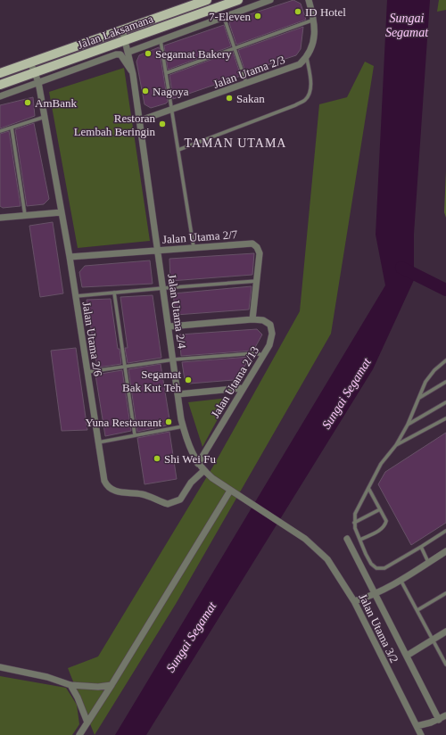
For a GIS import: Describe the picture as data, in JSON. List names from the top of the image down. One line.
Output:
{"streets":{"main road":["Jalan Laksamana"],"street":["Jalan Utama 2/3","Jalan Utama 2/7","Jalan Utama 2/4","Jalan Utama 2/6","Jalan Utama 2/13","Jalan Utama 3/2"]},"crossings":[["Jalan Laksamana","Jalan Utama 2/4"],["Jalan Laksamana","Jalan Utama 2/6"],["Jalan Utama 2/3","Jalan Utama 2/4"],["Jalan Utama 2/7","Jalan Utama 2/4"],["Jalan Utama 2/7","Jalan Utama 2/6"],["Jalan Utama 2/7","Jalan Utama 2/13"],["Jalan Utama 2/4","Jalan Utama 2/6"],["Jalan Utama 2/4","Jalan Utama 2/13"],["Jalan Utama 2/4","Jalan Utama 3/2"]],"districts":["TAMAN UTAMA"],"water":["Sungai Segamat"],"places":["ID Hotel","7-Eleven","Segamat Bakery","Nagoya","Sakan","AmBank","Restoran Lembah Beringin","Segamat Bak Kut Teh","Yuna Restaurant","Shi Wei Fu"]}
